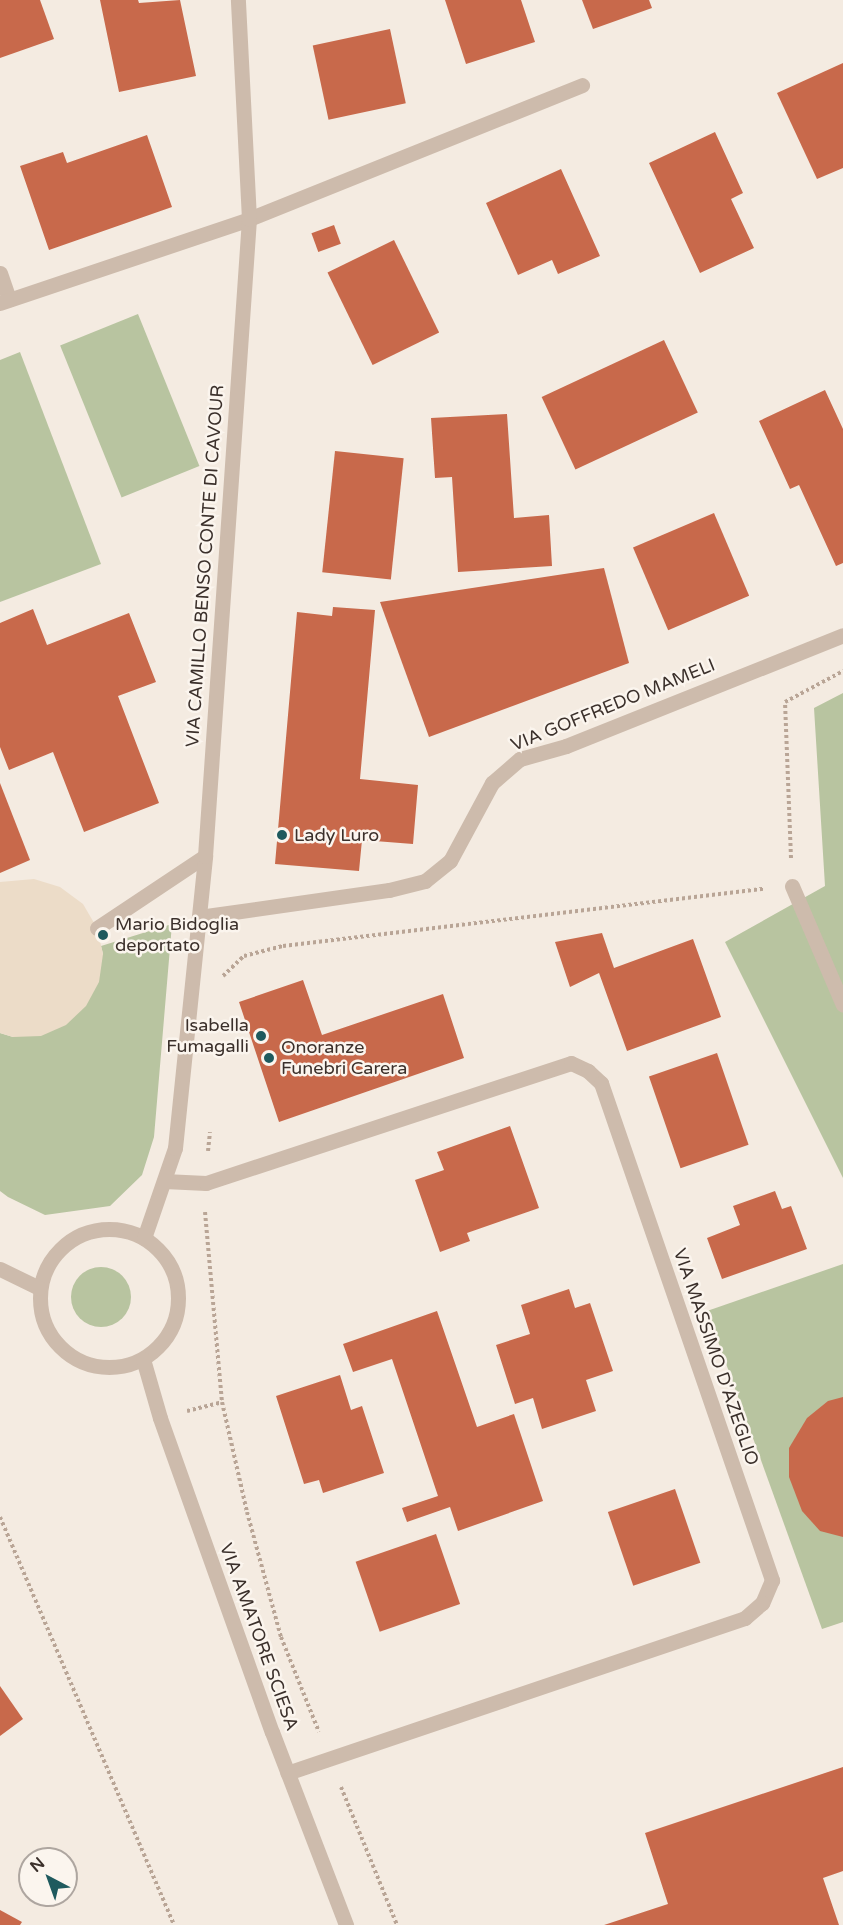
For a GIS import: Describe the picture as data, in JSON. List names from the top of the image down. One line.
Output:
{"streets":{"street":["VIA CAMILLO BENSO CONTE DI CAVOUR","VIA GOFFREDO MAMELI","VIA MASSIMO D'AZEGLIO","VIA AMATORE SCIESA"]},"crossings":[["VIA CAMILLO BENSO CONTE DI CAVOUR","VIA GOFFREDO MAMELI"],["VIA CAMILLO BENSO CONTE DI CAVOUR","VIA MASSIMO D'AZEGLIO"],["VIA CAMILLO BENSO CONTE DI CAVOUR","VIA AMATORE SCIESA"],["VIA MASSIMO D'AZEGLIO","VIA AMATORE SCIESA"]],"places":["Lady Luro","Mario Bidoglia deportato","Isabella Fumagalli","Onoranze Funebri Carera"],"north":"top left"}
